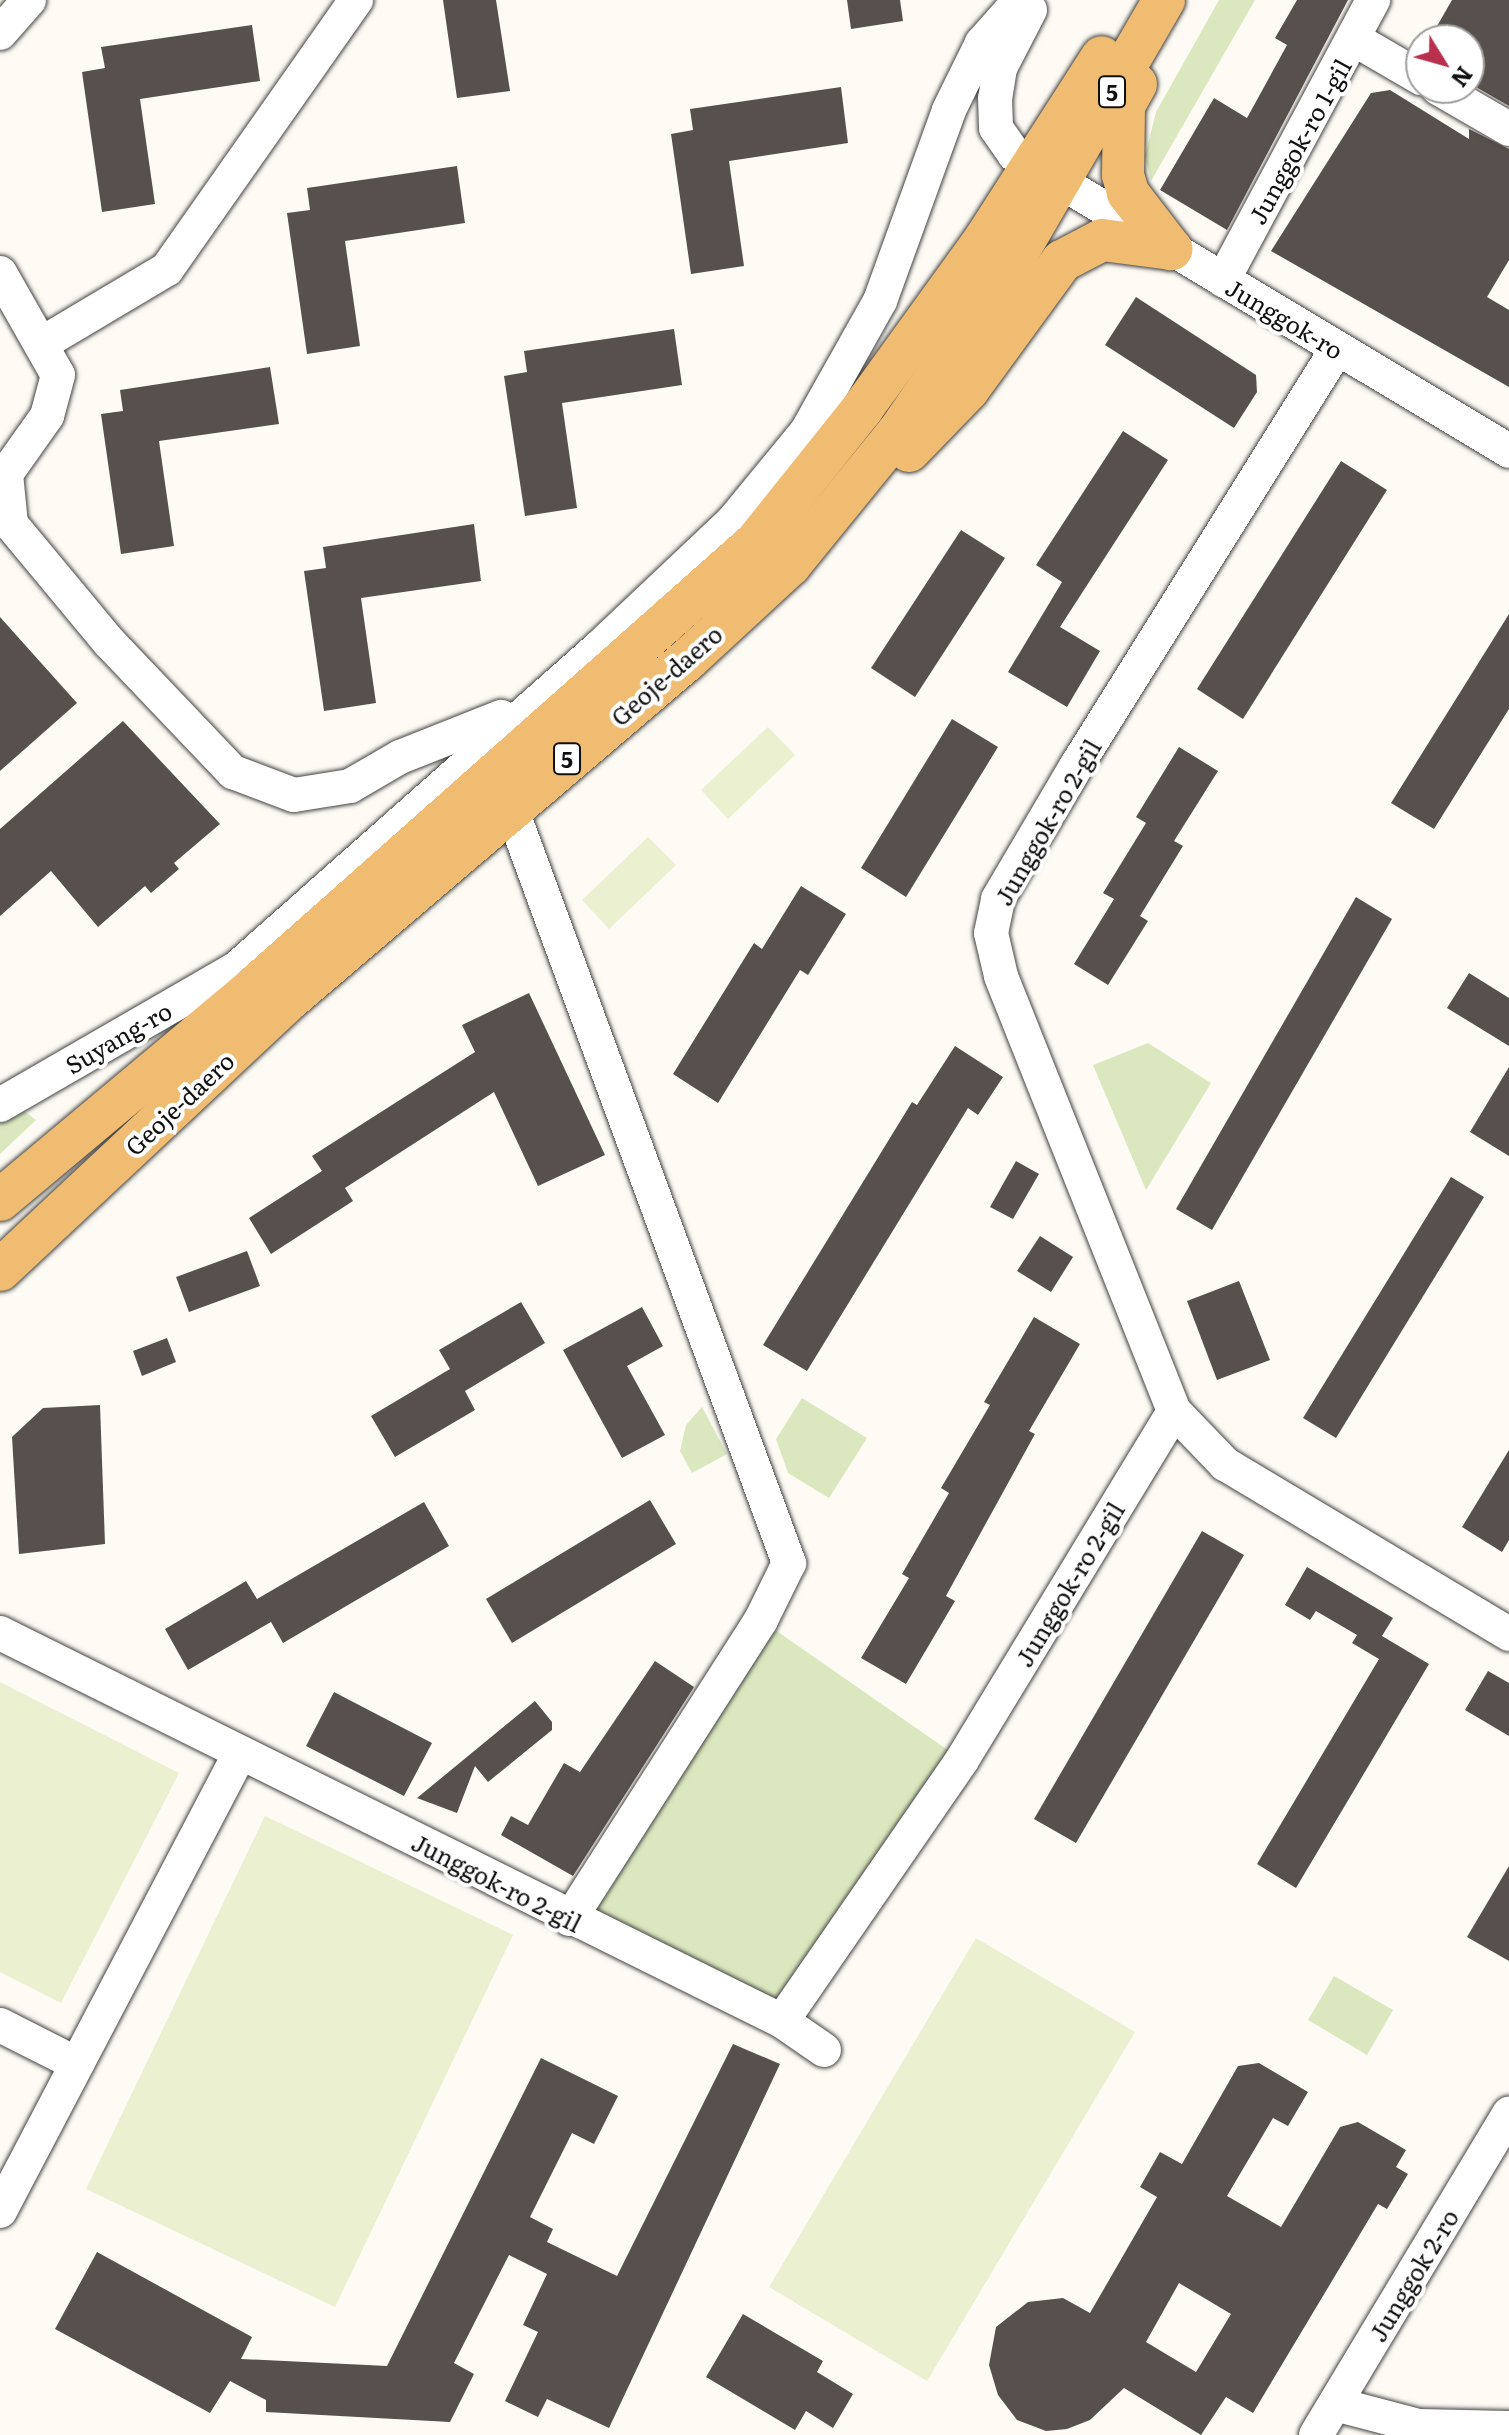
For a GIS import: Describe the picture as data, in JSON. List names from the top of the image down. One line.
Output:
{"streets":{"main road":["5","Geoje-daero"],"street":["Junggok-ro 1-gil","Junggok-ro","Junggok-ro 2-gil","Suyang-ro","Junggok 2-ro"]},"crossings":[["Junggok-ro 1-gil","Junggok-ro"],["Junggok-ro","Geoje-daero"],["Junggok-ro","Junggok-ro 2-gil"],["Geoje-daero","Suyang-ro"]],"north":"bottom right"}
